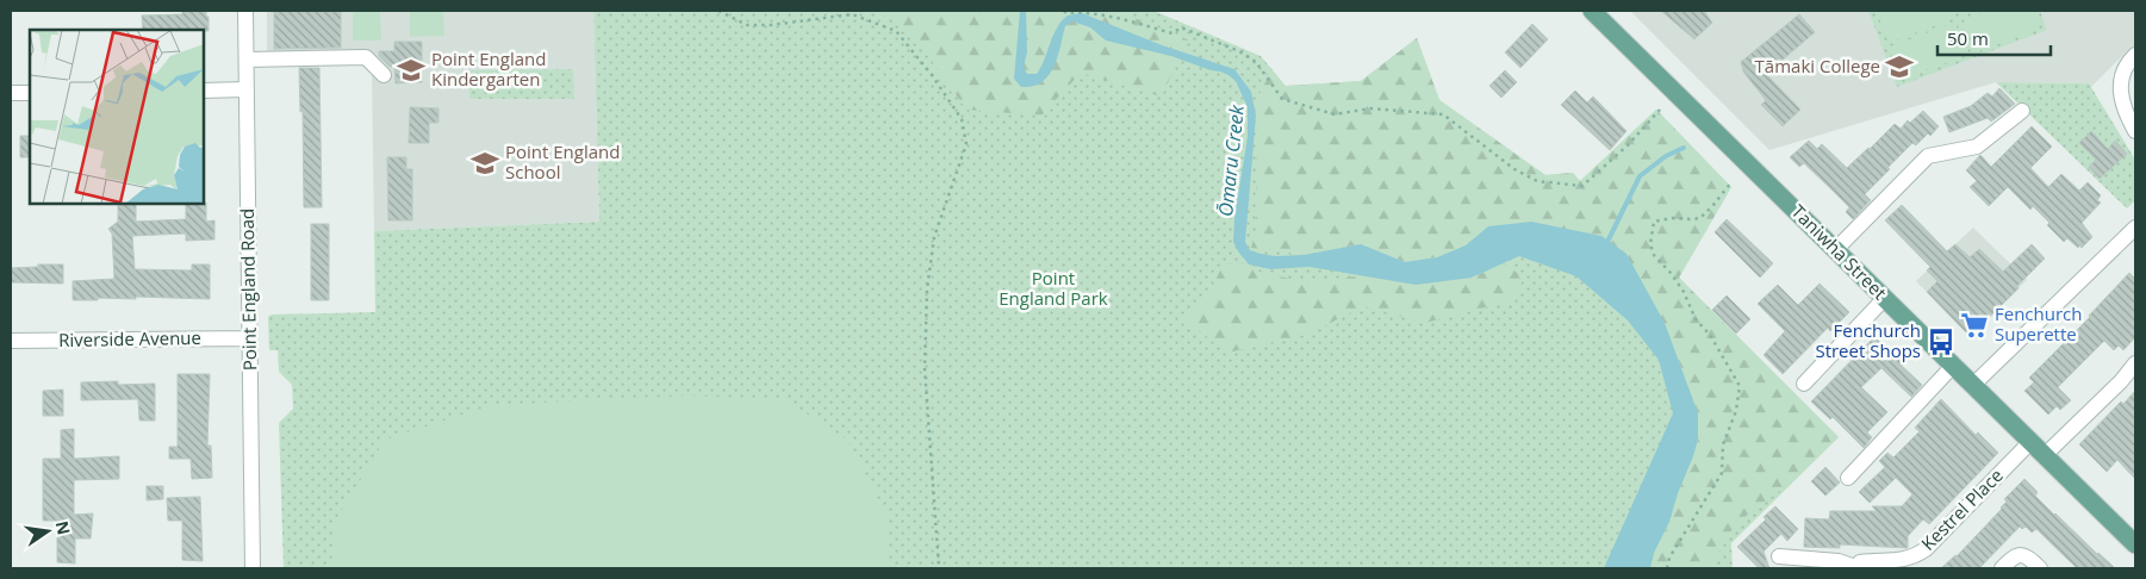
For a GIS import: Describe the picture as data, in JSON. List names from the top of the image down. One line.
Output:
{"streets":{"main road":["Taniwha Street"],"street":["Point England Road","Riverside Avenue","Kestrel Place"]},"crossings":[["Taniwha Street","Kestrel Place"],["Point England Road","Riverside Avenue"]],"water":["Ōmaru Creek"],"parks":["Point England Park"],"places":{"school or university":["Tāmaki College","Point England Kindergarten","Point England School"],"supermarket":["Fenchurch Superette"],"bus stop":["Fenchurch Street Shops"]},"scale_bar":"50 m","north":"right"}
